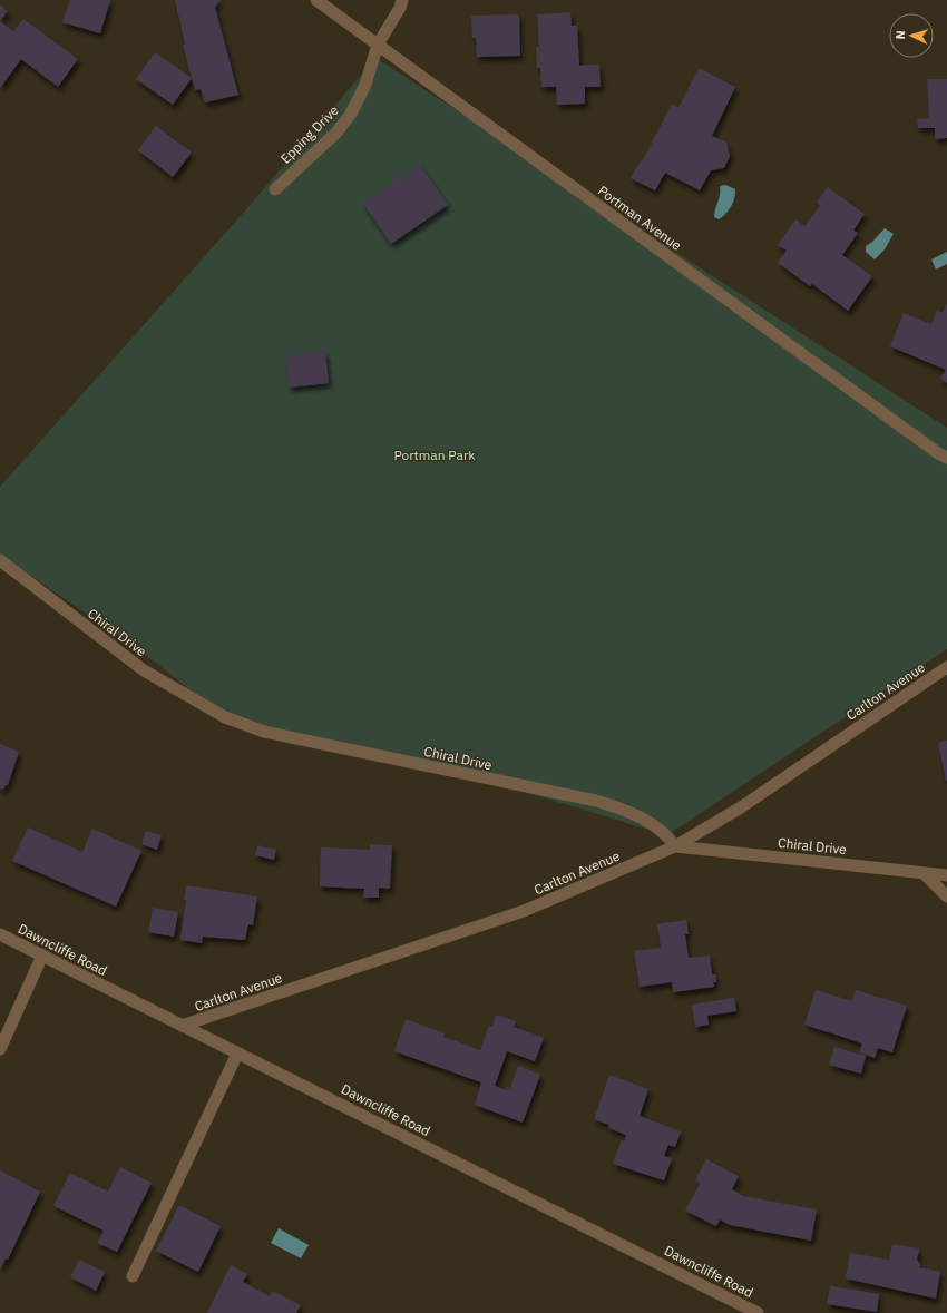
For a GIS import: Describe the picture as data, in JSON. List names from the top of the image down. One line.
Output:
{"streets":{"street":["Epping Drive","Portman Avenue","Chiral Drive","Carlton Avenue","Dawncliffe Road"]},"crossings":[["Epping Drive","Portman Avenue"],["Chiral Drive","Carlton Avenue"],["Carlton Avenue","Dawncliffe Road"]],"parks":["Portman Park"],"north":"left"}
